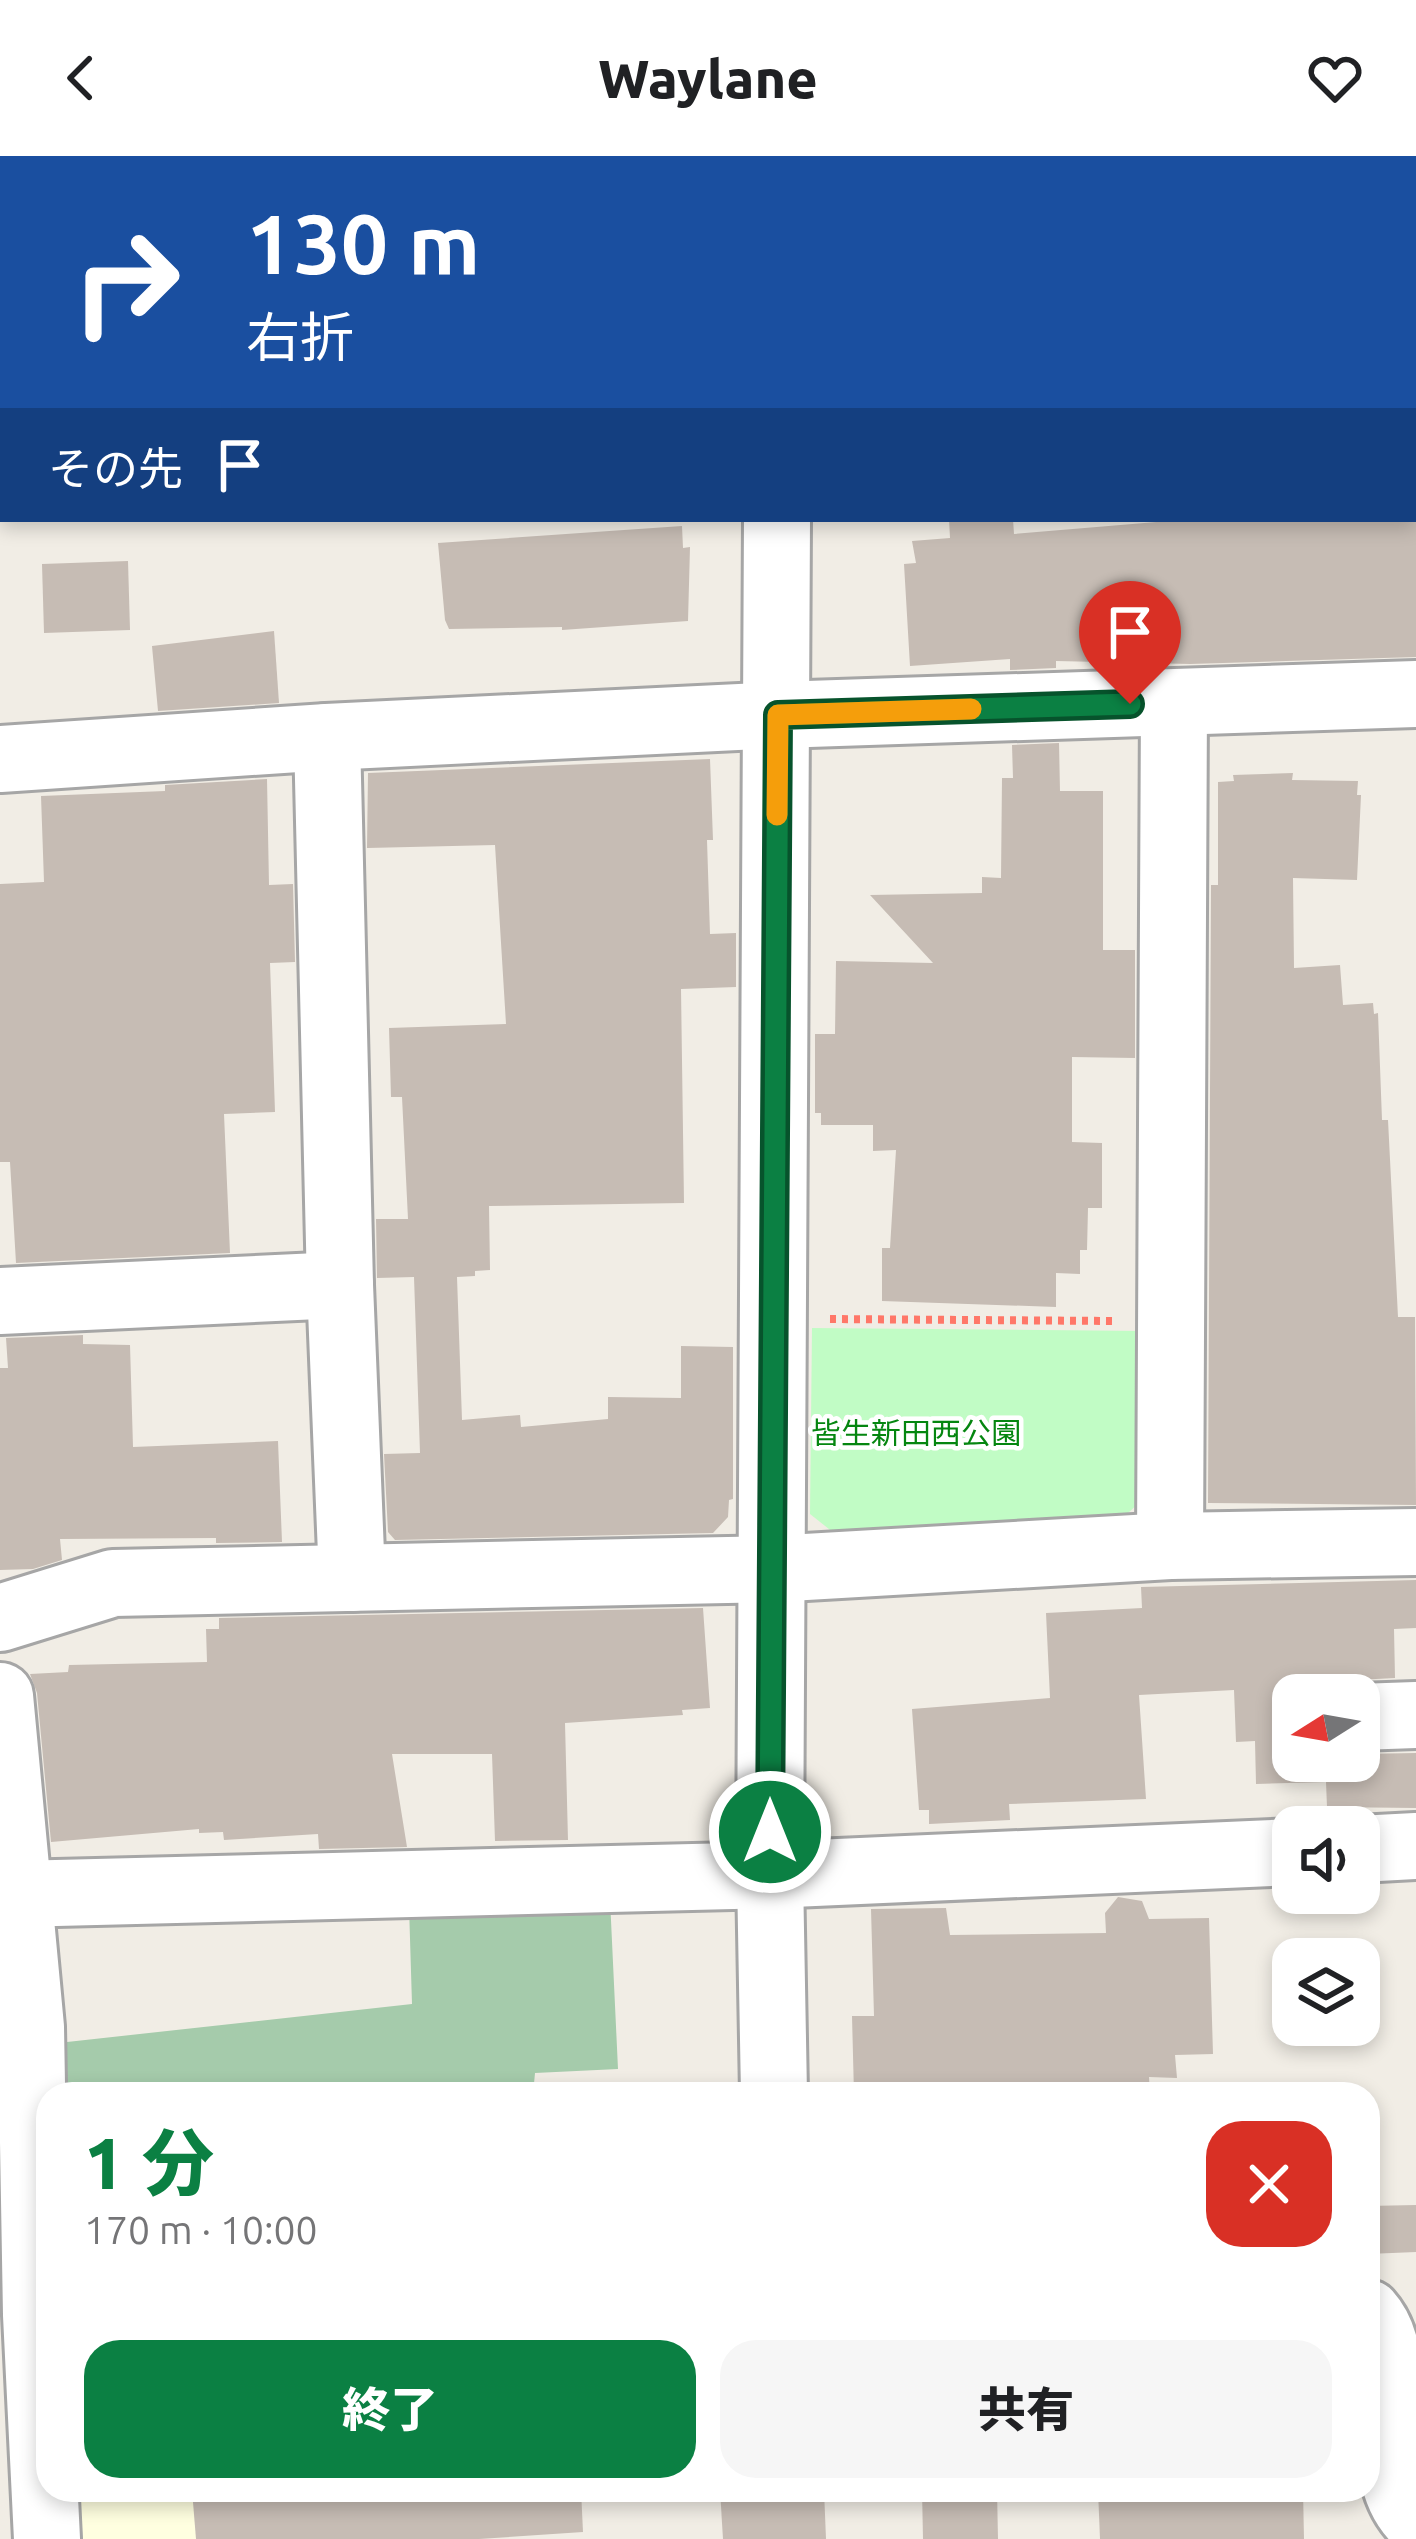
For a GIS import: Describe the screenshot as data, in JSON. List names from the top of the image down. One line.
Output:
{"parks":["皆生新田西公園"],"north":"left","page":{"header":"Waylane","turn":["130 m","右折"],"then":"その先","heading":["1 分","170 m · 10:00"],"buttons":["終了","共有"]}}
